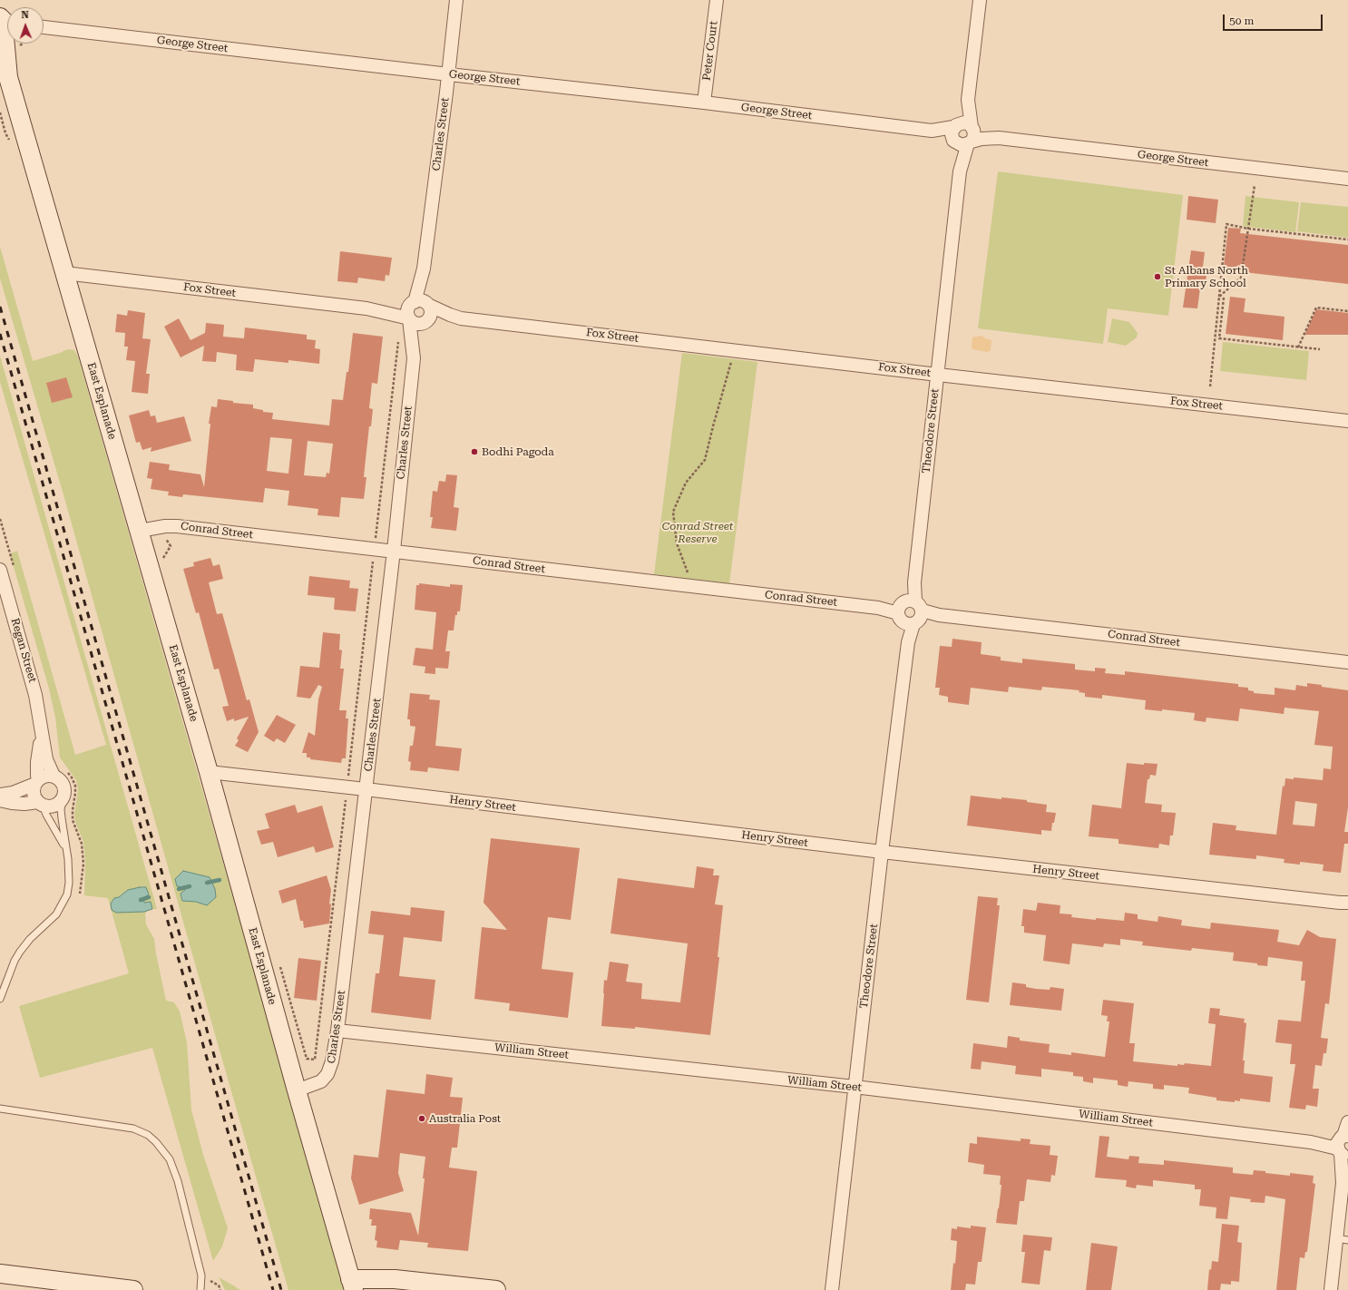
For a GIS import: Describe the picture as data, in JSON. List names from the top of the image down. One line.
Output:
{"streets":{"street":["George Street","Peter Court","Charles Street","Fox Street","East Esplanade","Theodore Street","Conrad Street","Regan Street","Henry Street","William Street"]},"crossings":[["George Street","Peter Court"],["George Street","Charles Street"],["George Street","Theodore Street"],["Charles Street","Fox Street"],["Charles Street","East Esplanade"],["Charles Street","Conrad Street"],["Charles Street","Henry Street"],["Charles Street","William Street"],["Fox Street","East Esplanade"],["Fox Street","Theodore Street"],["East Esplanade","Conrad Street"],["East Esplanade","Henry Street"],["Theodore Street","Conrad Street"],["Theodore Street","Henry Street"],["Theodore Street","William Street"]],"parks":["Conrad Street Reserve"],"places":["St Albans North Primary School","Bodhi Pagoda","Australia Post"],"scale_bar":"50 m","north":"top"}
